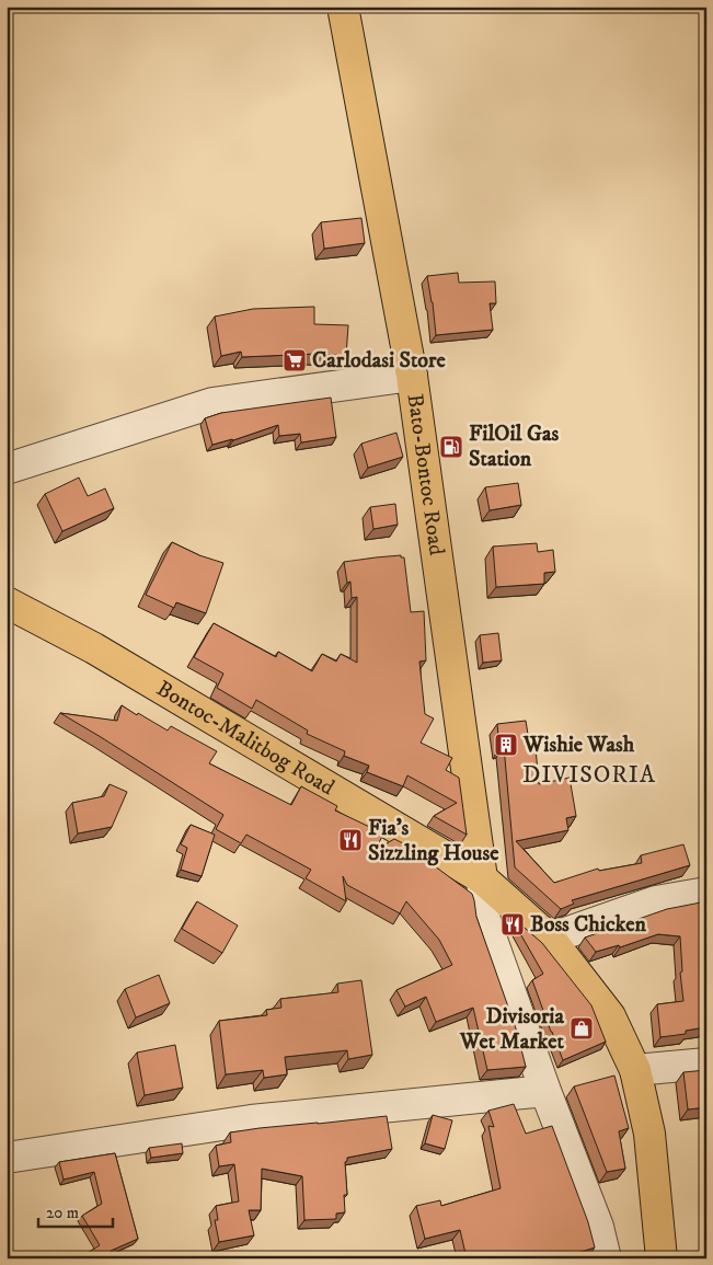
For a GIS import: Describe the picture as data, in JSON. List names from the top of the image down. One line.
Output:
{"streets":{"main road":["Bato-Bontoc Road","Bontoc-Malitbog Road"]},"crossings":[["Bato-Bontoc Road","Bontoc-Malitbog Road"]],"districts":["DIVISORIA"],"places":{"supermarket":["Carlodasi Store"],"fuel station":["FilOil Gas Station"],"building":["Wishie Wash"],"restaurant":["Fia's Sizzling House","Boss Chicken"],"shop":["Divisoria Wet Market"]},"scale_bar":"20 m"}
